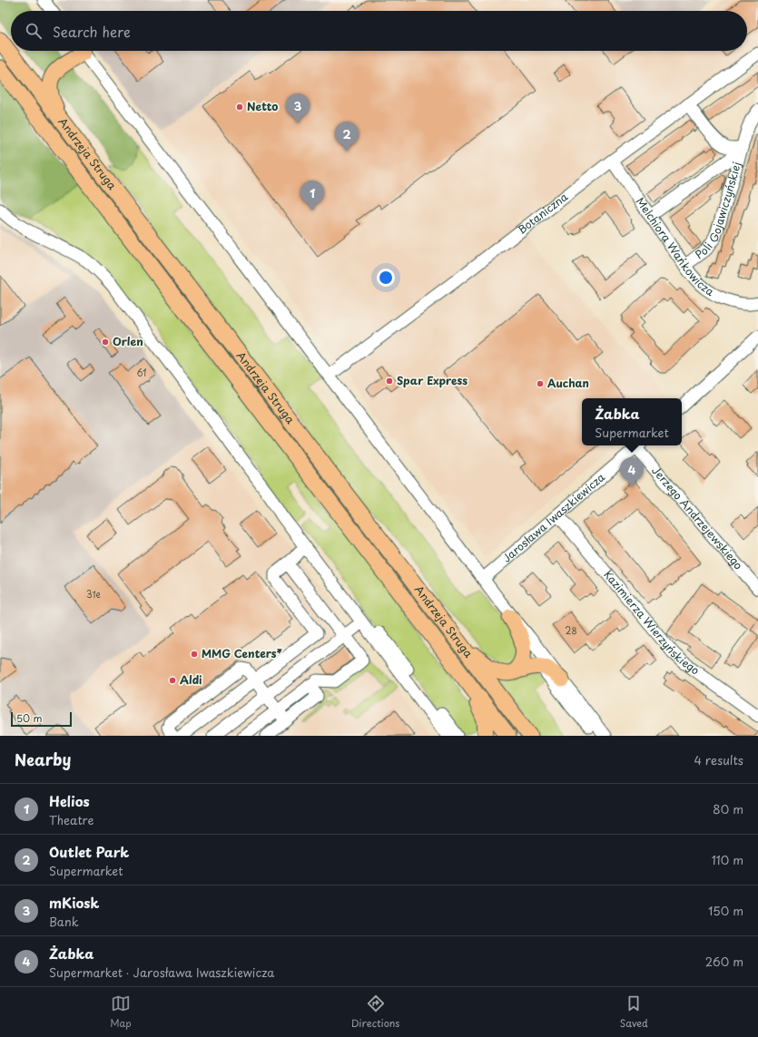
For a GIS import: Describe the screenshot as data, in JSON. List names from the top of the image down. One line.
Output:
{"streets":{"main road":["Andrzeja Struga"],"street":["Poli Gojawiczyńskiej","Botaniczna","Melchiora Wańkowicza","Jarosława Iwaszkiewicza","Jerzego Andrzejewskiego","Kazimierza Wierzyńskiego"]},"crossings":[["Poli Gojawiczyńskiej","Botaniczna"],["Poli Gojawiczyńskiej","Melchiora Wańkowicza"],["Botaniczna","Melchiora Wańkowicza"],["Jarosława Iwaszkiewicza","Jerzego Andrzejewskiego"],["Jarosława Iwaszkiewicza","Kazimierza Wierzyńskiego"]],"places":["Netto","Orlen","Spar Express","Auchan","MMG Centers*","Aldi"],"house_numbers":["61","31e","28"],"scale_bar":"50 m","page":{"search":"Search here","pins":["3","2","1","4"],"popup":["Żabka","Supermarket"],"scale":"50 m","heading":["Nearby","4 results"],"list":[{"mark":"1","name":"Helios","note":"Theatre","value":"80 m"},{"mark":"2","name":"Outlet Park","note":"Supermarket","value":"110 m"},{"mark":"3","name":"mKiosk","note":"Bank","value":"150 m"},{"mark":"4","name":"Żabka","note":"Supermarket · Jarosława Iwaszkiewicza","value":"260 m"}],"nav":["Map","Directions","Saved"]}}
